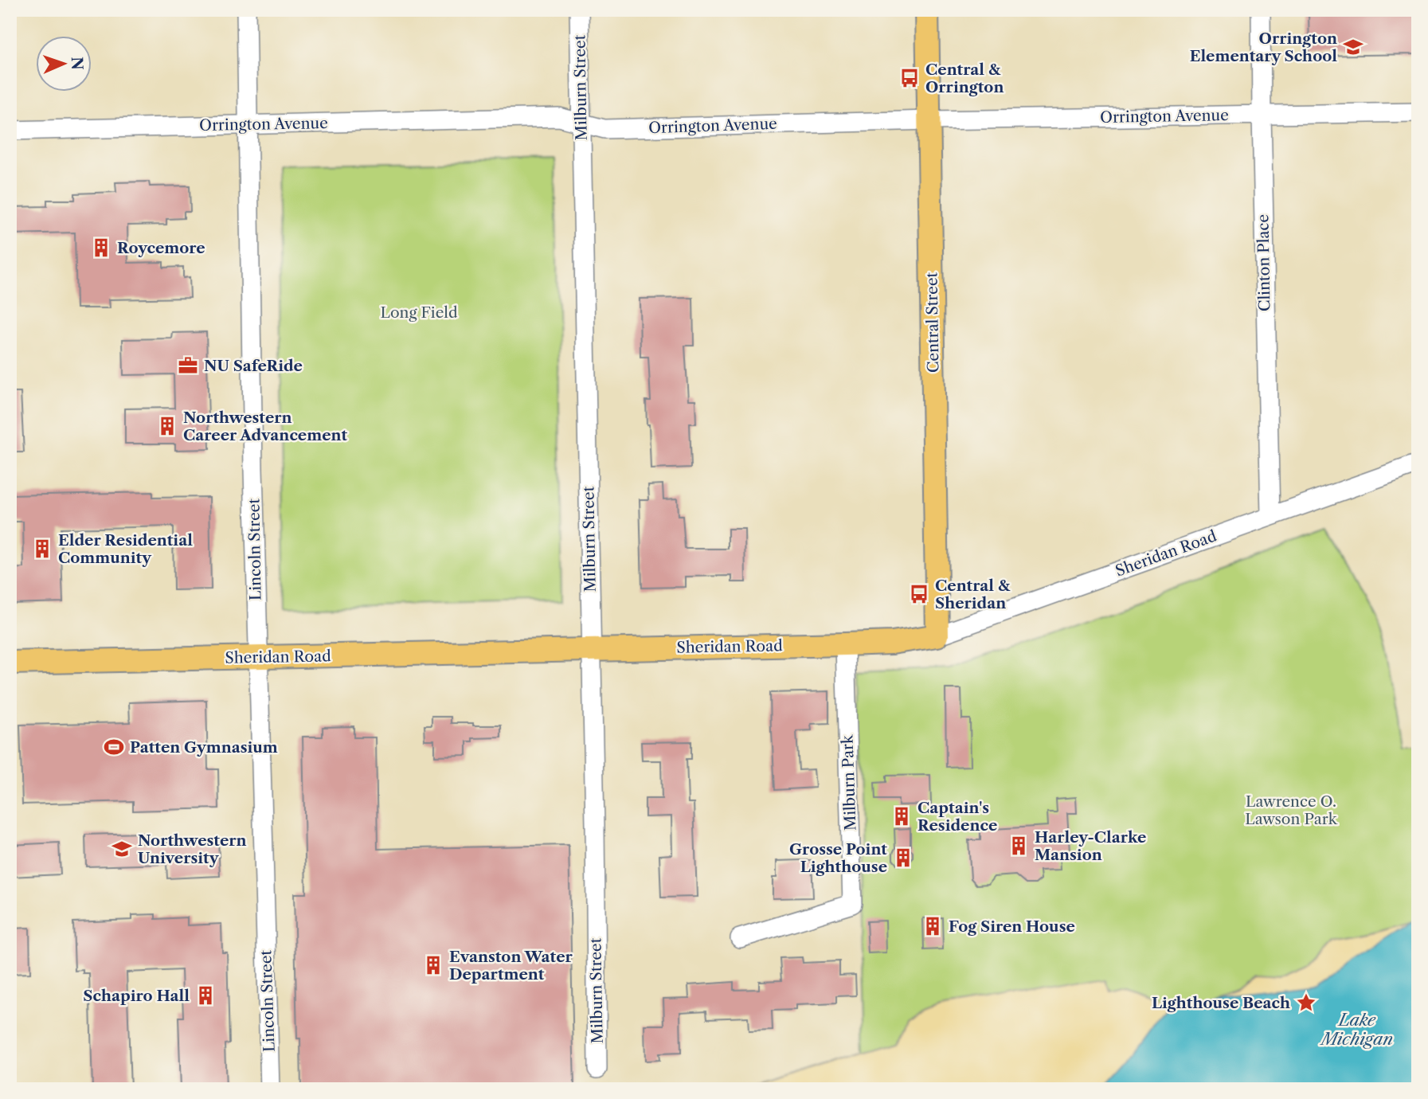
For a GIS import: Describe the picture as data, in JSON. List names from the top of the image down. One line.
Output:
{"streets":{"main road":["Central Street","Sheridan Road"],"street":["Milburn Street","Orrington Avenue","Clinton Place","Lincoln Street","Milburn Park"]},"crossings":[["Milburn Street","Orrington Avenue"],["Milburn Street","Sheridan Road"],["Orrington Avenue","Clinton Place"],["Orrington Avenue","Central Street"],["Orrington Avenue","Lincoln Street"],["Clinton Place","Sheridan Road"],["Central Street","Sheridan Road"],["Lincoln Street","Sheridan Road"],["Sheridan Road","Milburn Park"]],"water":["Lake Michigan"],"parks":["Long Field","Lawrence O. Lawson Park"],"places":{"school or university":["Orrington Elementary School","Northwestern University"],"bus stop":["Central & Orrington","Central & Sheridan"],"building":["Roycemore","Northwestern Career Advancement","Elder Residential Community","Captain's Residence","Harley-Clarke Mansion","Grosse Point Lighthouse","Fog Siren House","Evanston Water Department","Schapiro Hall"],"office":["NU SafeRide"],"sports":["Patten Gymnasium"],"place":["Lighthouse Beach"]},"north":"right"}
